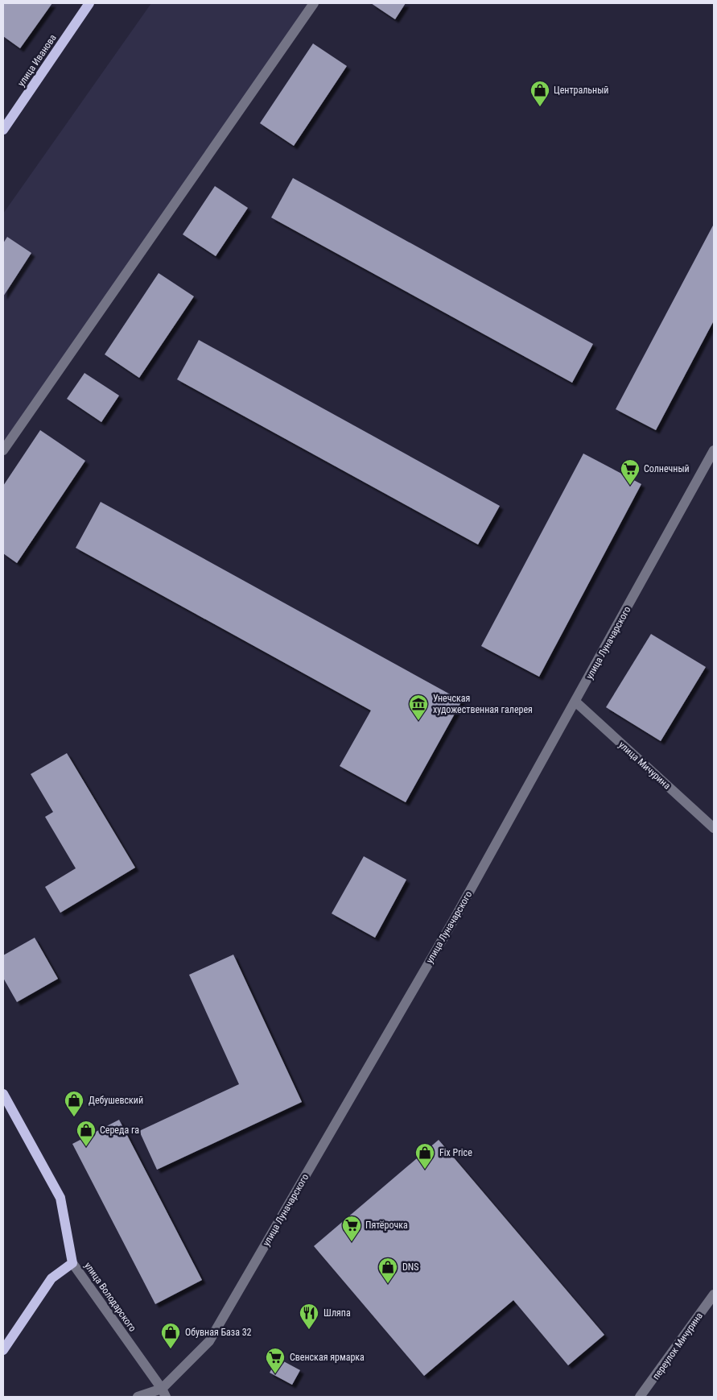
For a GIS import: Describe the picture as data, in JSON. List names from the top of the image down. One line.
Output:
{"streets":{"main road":["улица Иванова","улица Володарского"],"street":["улица Луначарского","улица Мичурина","переулок Мичурина"]},"crossings":[["улица Луначарского","улица Мичурина"],["улица Луначарского","улица Володарского"]],"places":{"shop":["Центральный","Дебушевский","Середа га","Fix Price","DNS","Обувная База 32"],"supermarket":["Солнечный","Пятёрочка","Свенская ярмарка"],"museum":["Унечская художественная галерея"],"restaurant":["Шляпа"]}}
